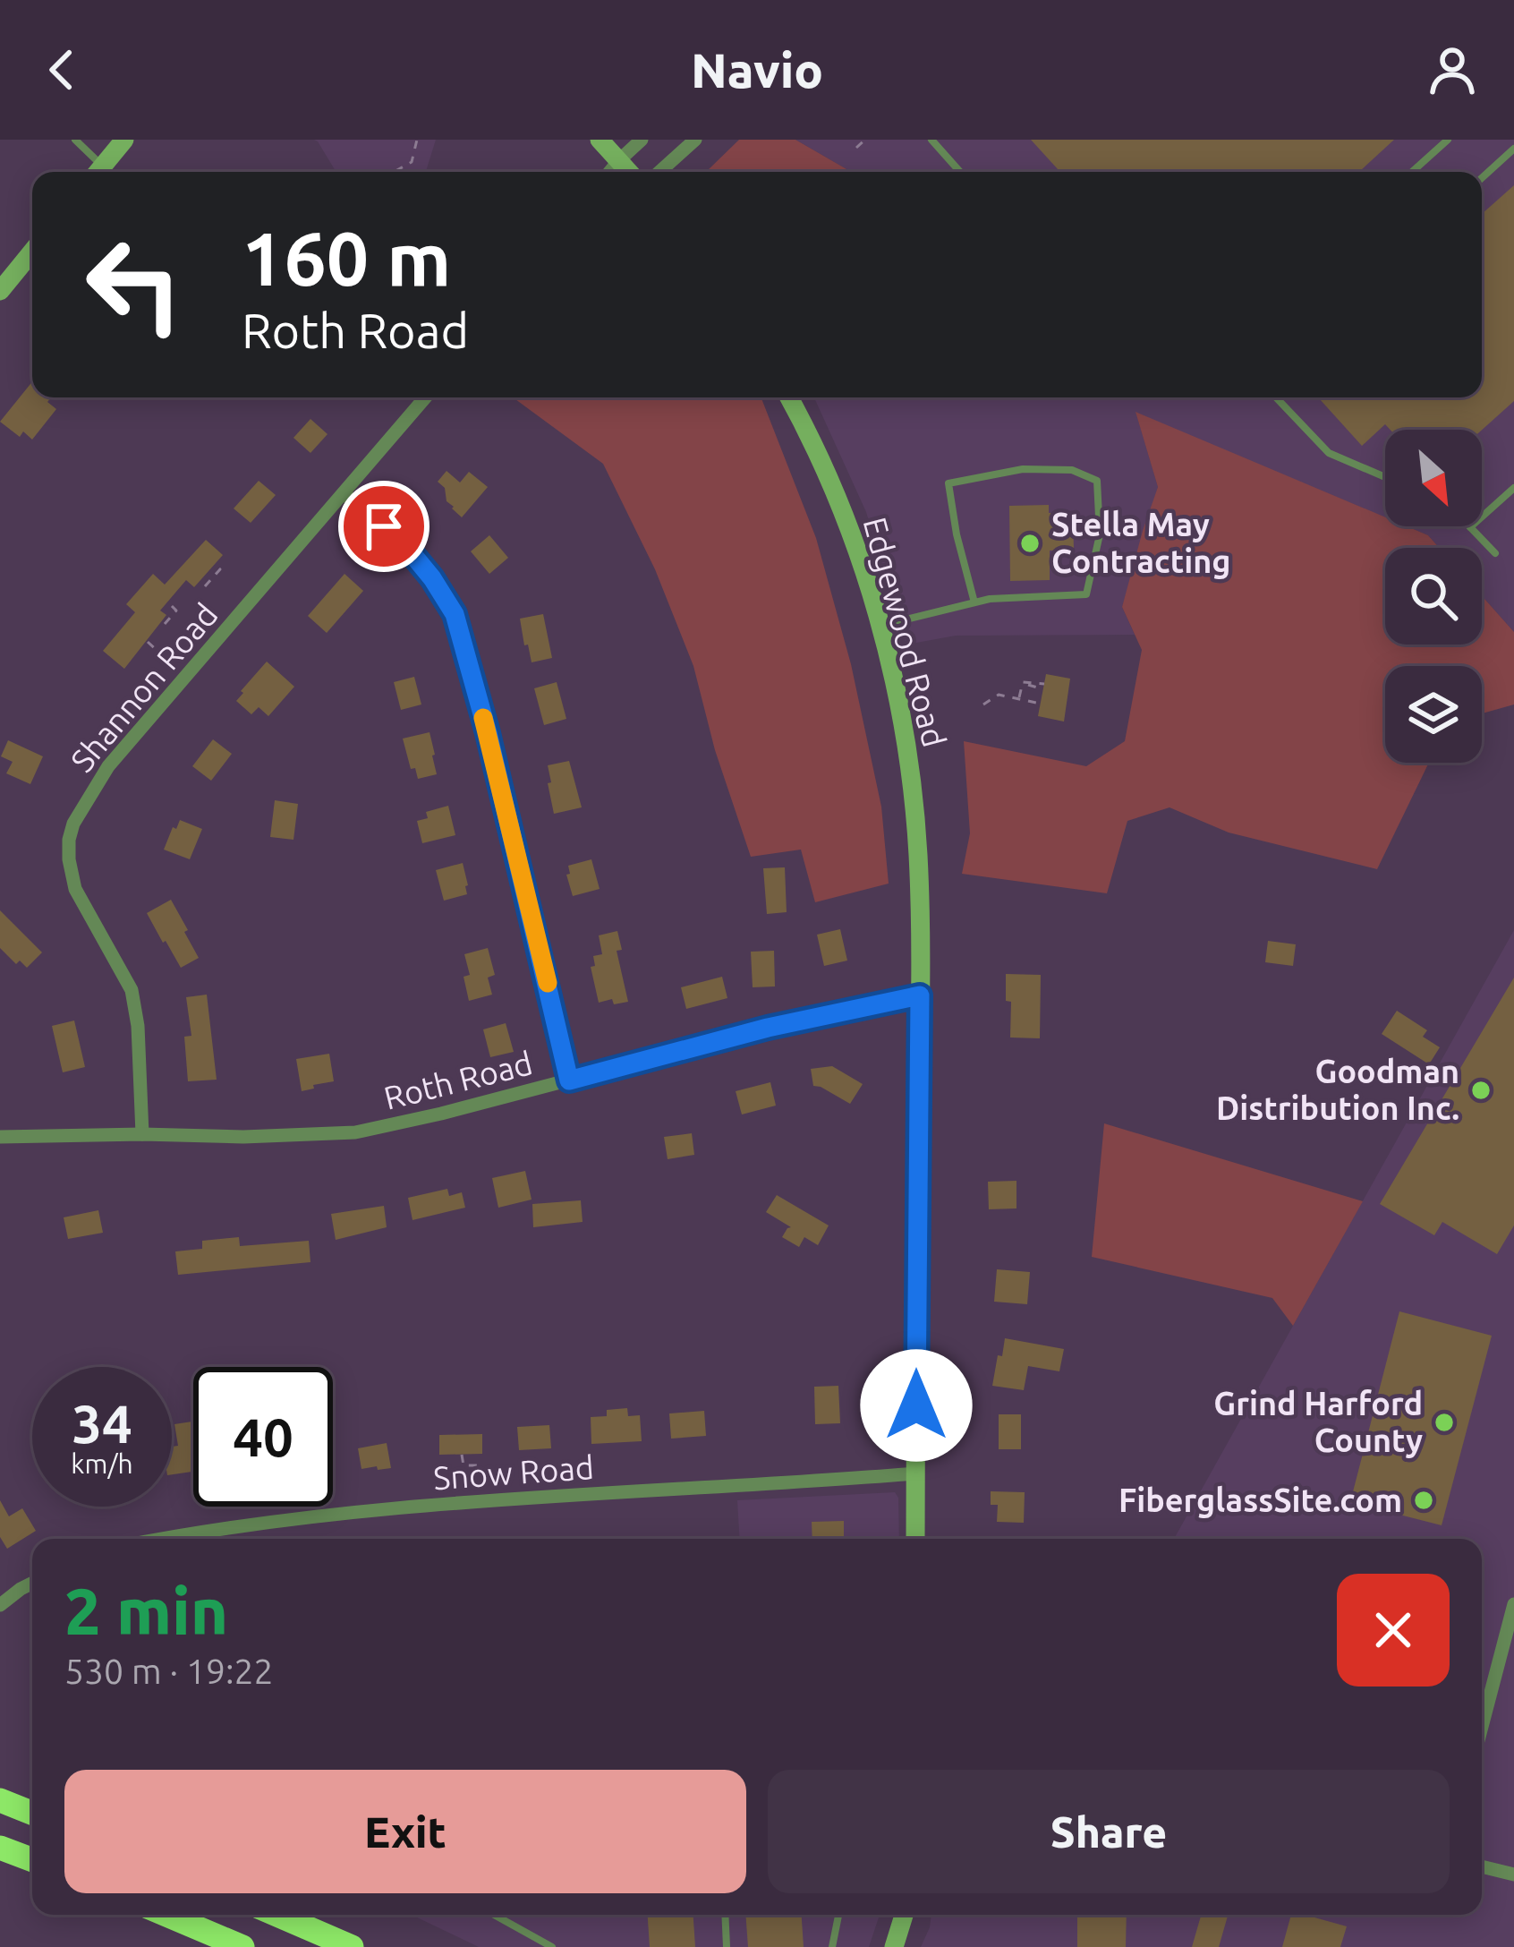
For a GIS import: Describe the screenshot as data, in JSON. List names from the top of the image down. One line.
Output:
{"streets":{"street":["Edgewood Road","Shannon Road","Roth Road","Snow Road"]},"crossings":[["Edgewood Road","Roth Road"],["Edgewood Road","Snow Road"],["Shannon Road","Roth Road"]],"places":["Stella May Contracting","Goodman Distribution Inc.","Grind Harford County","FiberglassSite.com"],"north":"bottom right","page":{"header":"Navio","turn":["160 m","Roth Road"],"speed":"34 km/h","limit":"40","heading":["2 min","530 m · 19:22"],"buttons":["Exit","Share"]}}
